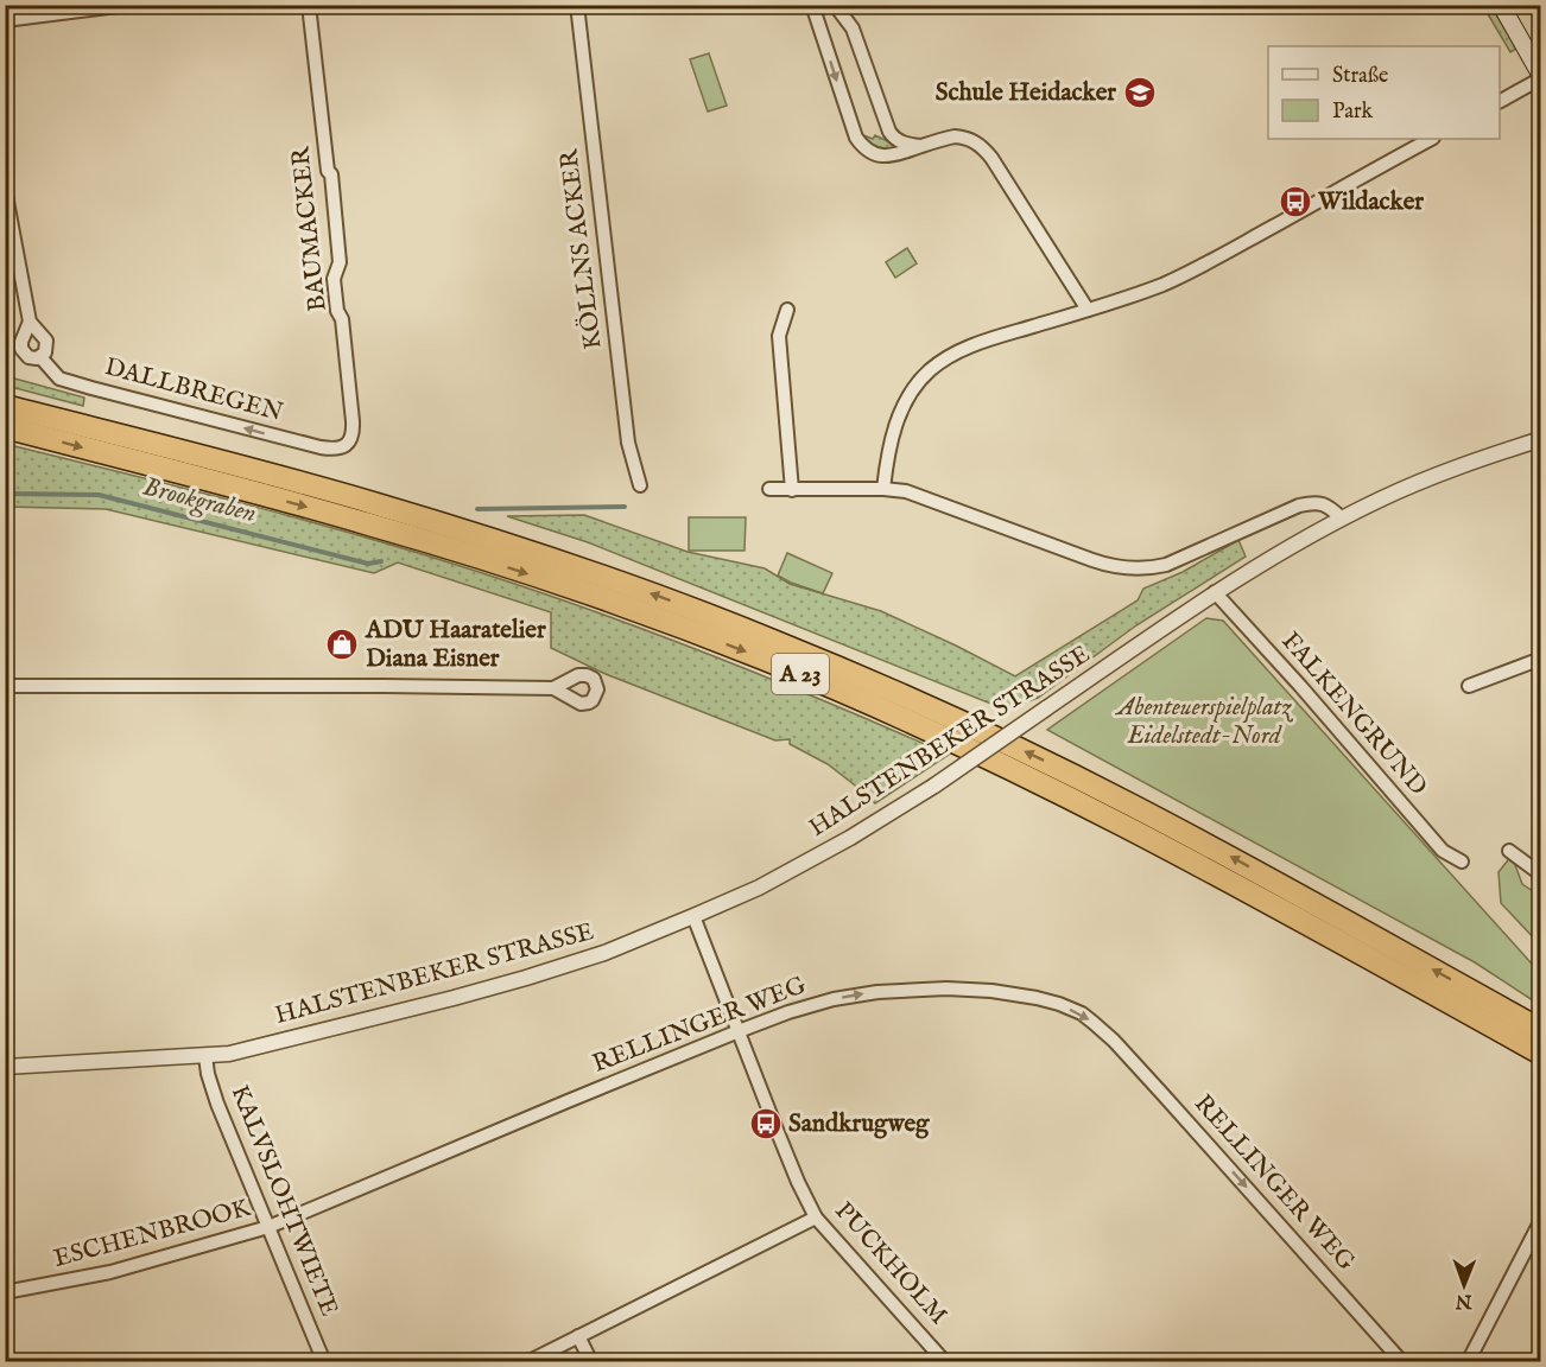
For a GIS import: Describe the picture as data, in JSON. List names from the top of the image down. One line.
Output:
{"streets":{"highway":["A 23"],"street":["BAUMACKER","KÖLLNS ACKER","DALLBREGEN","FALKENGRUND","HALSTENBEKER STRASSE","RELLINGER WEG","KALVSLOHTWIETE","ESCHENBROOK","PUCKHOLM"]},"crossings":[["BAUMACKER","DALLBREGEN"],["FALKENGRUND","HALSTENBEKER STRASSE"],["HALSTENBEKER STRASSE","KALVSLOHTWIETE"],["HALSTENBEKER STRASSE","PUCKHOLM"],["RELLINGER WEG","KALVSLOHTWIETE"],["RELLINGER WEG","ESCHENBROOK"],["RELLINGER WEG","PUCKHOLM"],["KALVSLOHTWIETE","ESCHENBROOK"]],"one_way":["DALLBREGEN","RELLINGER WEG"],"water":["Brookgraben"],"parks":["Abenteuerspielplatz Eidelstedt-Nord"],"places":{"school or university":["Schule Heidacker"],"bus stop":["Wildacker","Sandkrugweg"],"shop":["ADU Haaratelier Diana Eisner"]},"legend":["Straße","Park"],"north":"bottom"}
